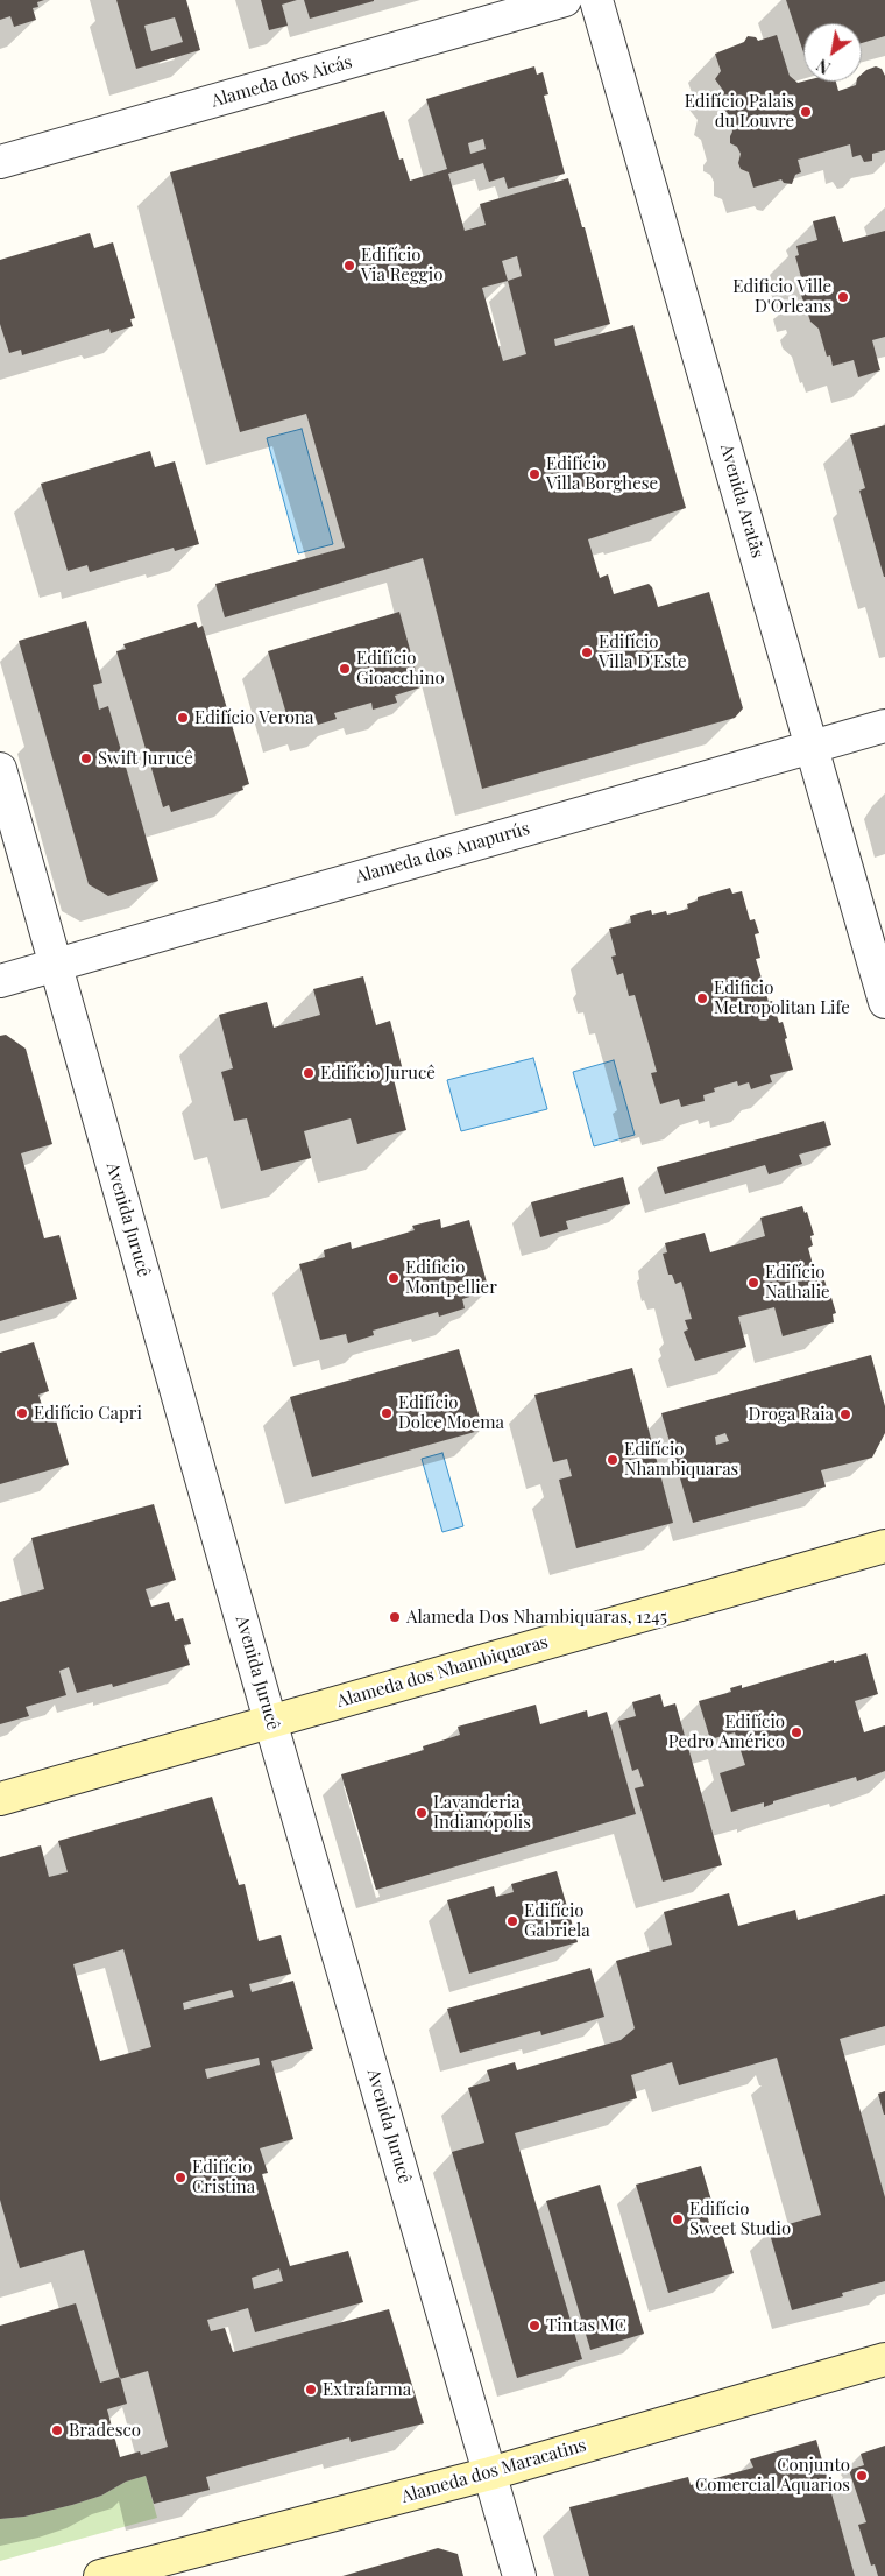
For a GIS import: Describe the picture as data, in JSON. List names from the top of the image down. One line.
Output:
{"streets":{"street":["Alameda dos Aicás","Avenida Aratãs","Alameda dos Anapurús","Avenida Jurucê","Alameda dos Nhambiquaras","Alameda dos Maracatins"]},"crossings":[["Avenida Aratãs","Alameda dos Anapurús"],["Alameda dos Anapurús","Avenida Jurucê"],["Avenida Jurucê","Alameda dos Nhambiquaras"],["Avenida Jurucê","Alameda dos Maracatins"]],"places":["Edifício Palais du Louvre","Edifício Via Reggio","Edificio Ville D'Orleans","Edifício Villa Borghese","Edifício Villa D'Este","Edifício Gioacchino","Edifício Verona","Swift Jurucê","Edificio Metropolitan Life","Edifício Jurucê","Edificio Montpellier","Edifício Nathalie","Edifício Capri","Edifício Dolce Moema","Droga Raia","Edifício Nhambiquaras","Alameda Dos Nhambiquaras, 1245","Edifício Pedro Américo","Lavanderia Indianópolis","Edifício Gabriela","Edifício Cristina","Edifício Sweet Studio","Tintas MC","Extrafarma","Bradesco","Conjunto Comercial Aquarios"],"north":"bottom left"}
